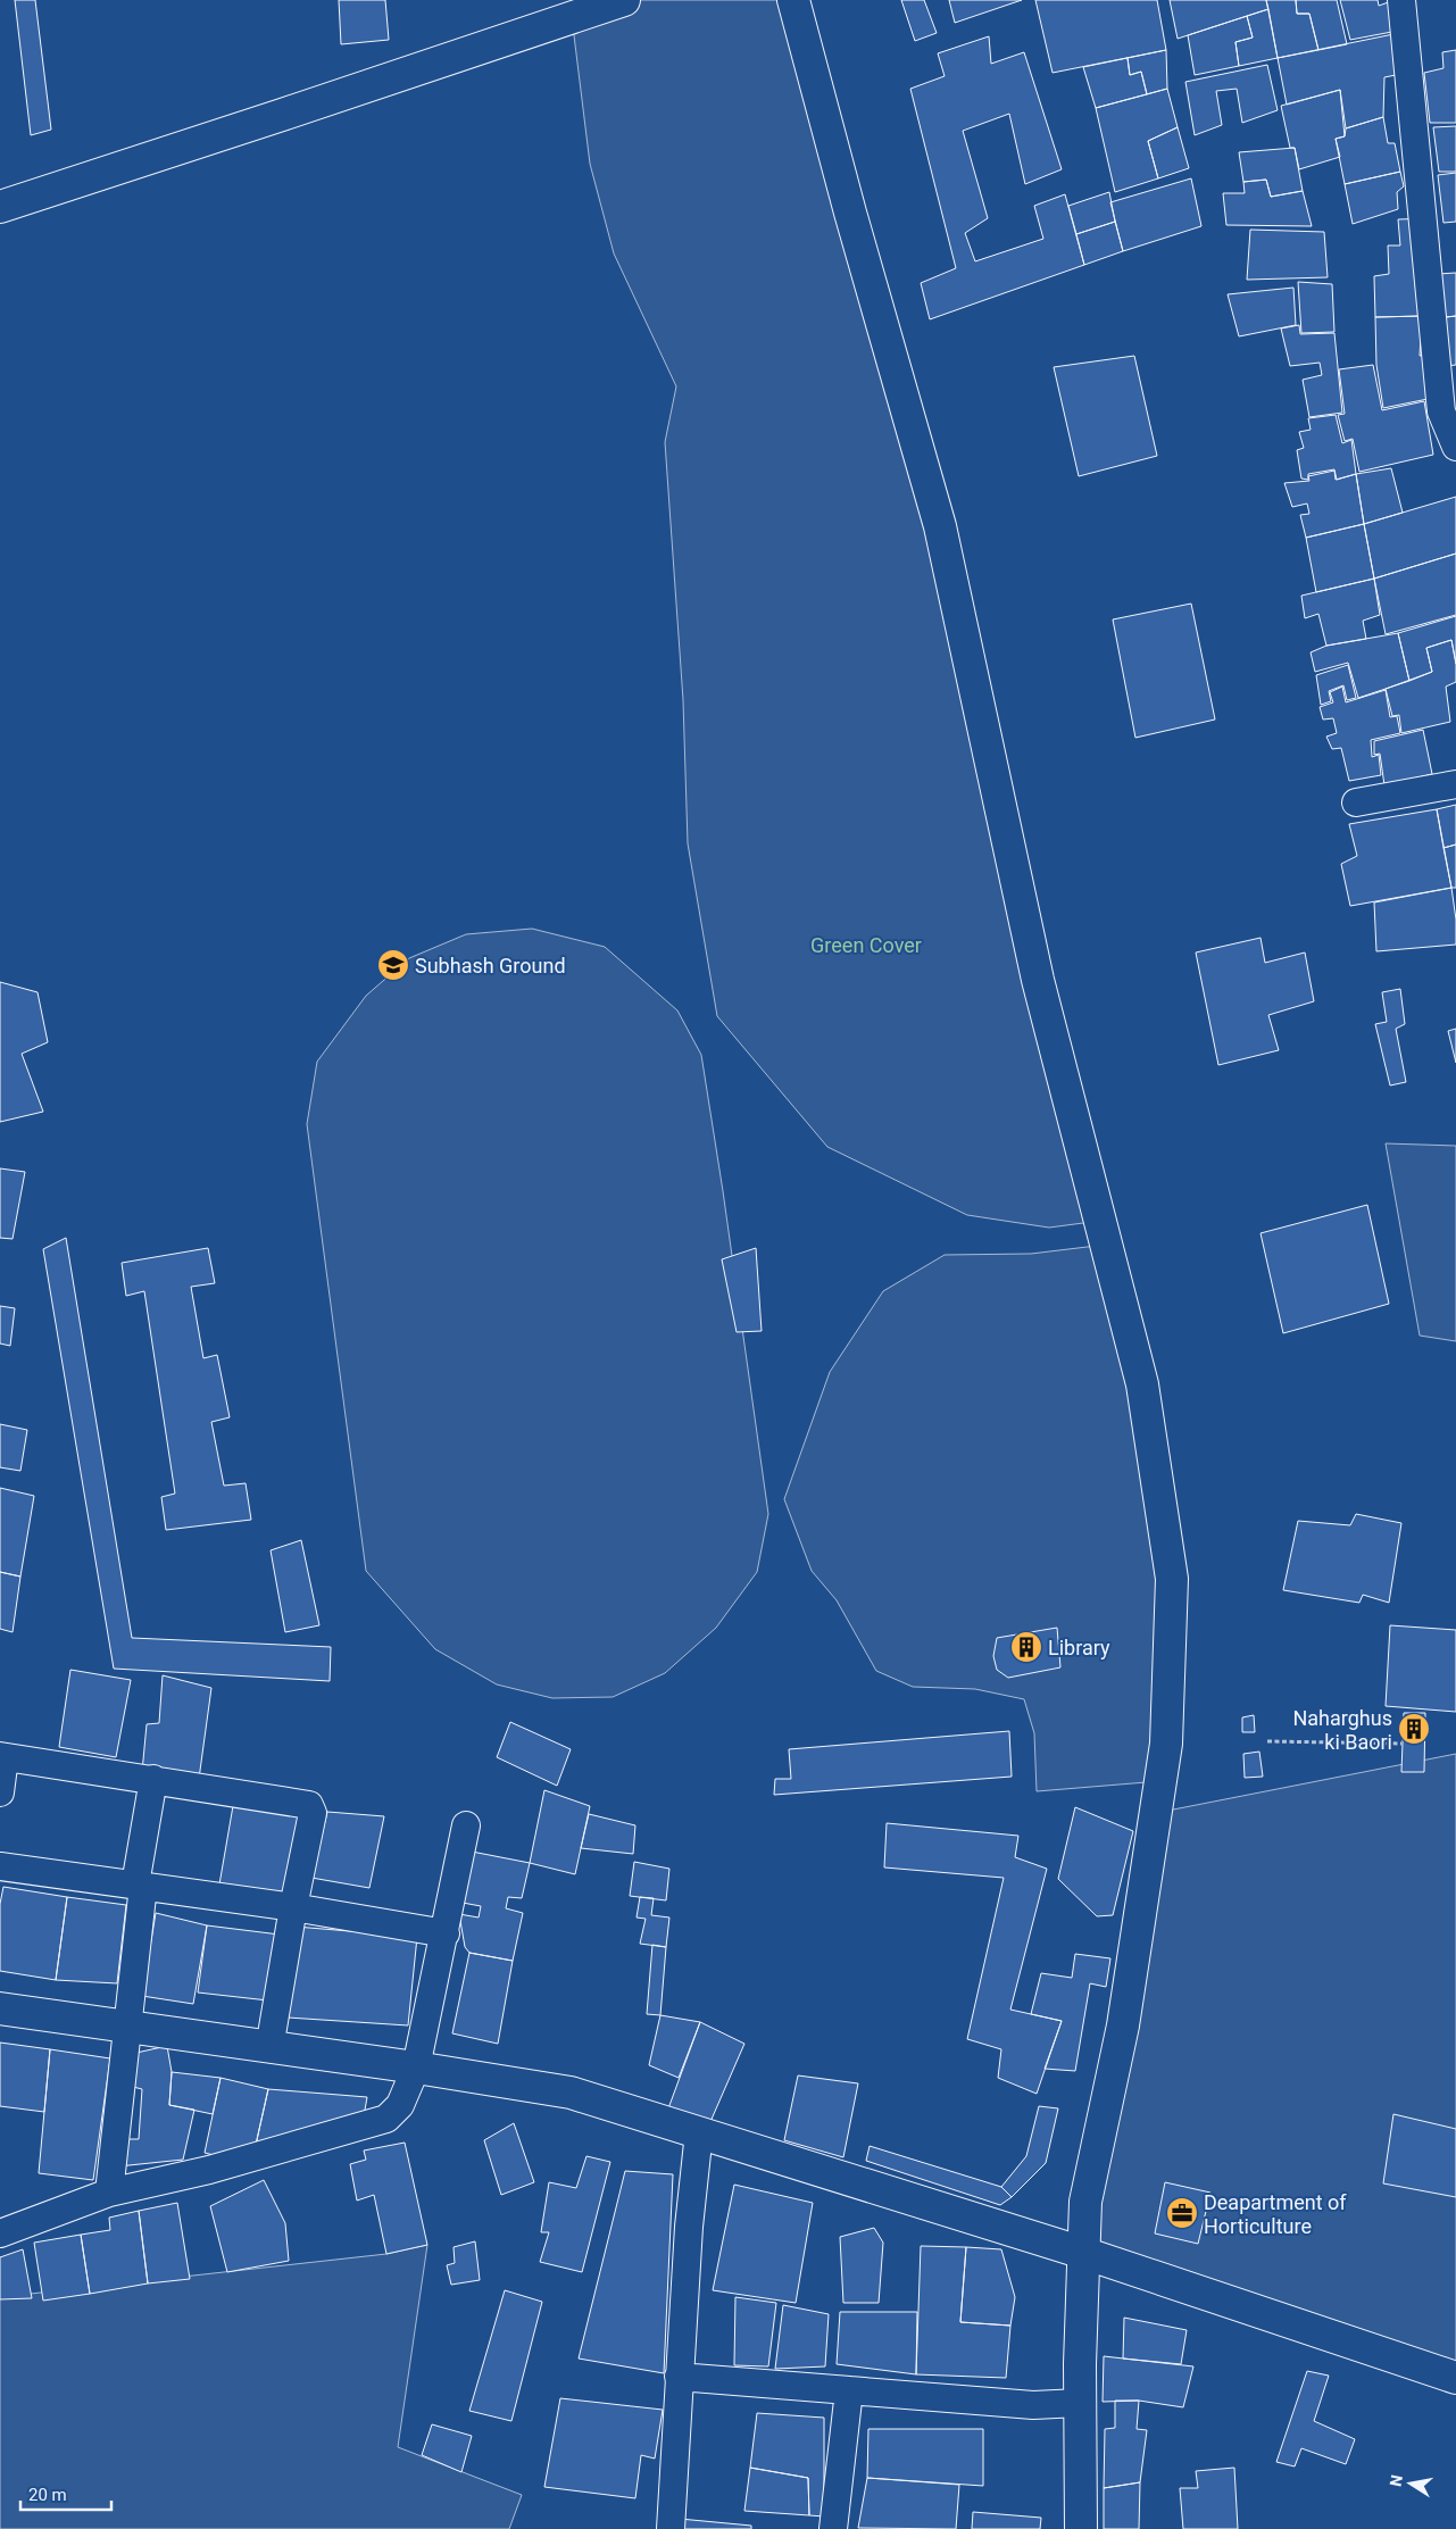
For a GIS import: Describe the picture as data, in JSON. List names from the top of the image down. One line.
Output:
{"parks":["Green Cover"],"places":{"school or university":["Subhash Ground"],"building":["Library","Naharghus ki Baori"],"office":["Deapartment of Horticulture"]},"scale_bar":"20 m","north":"left"}
